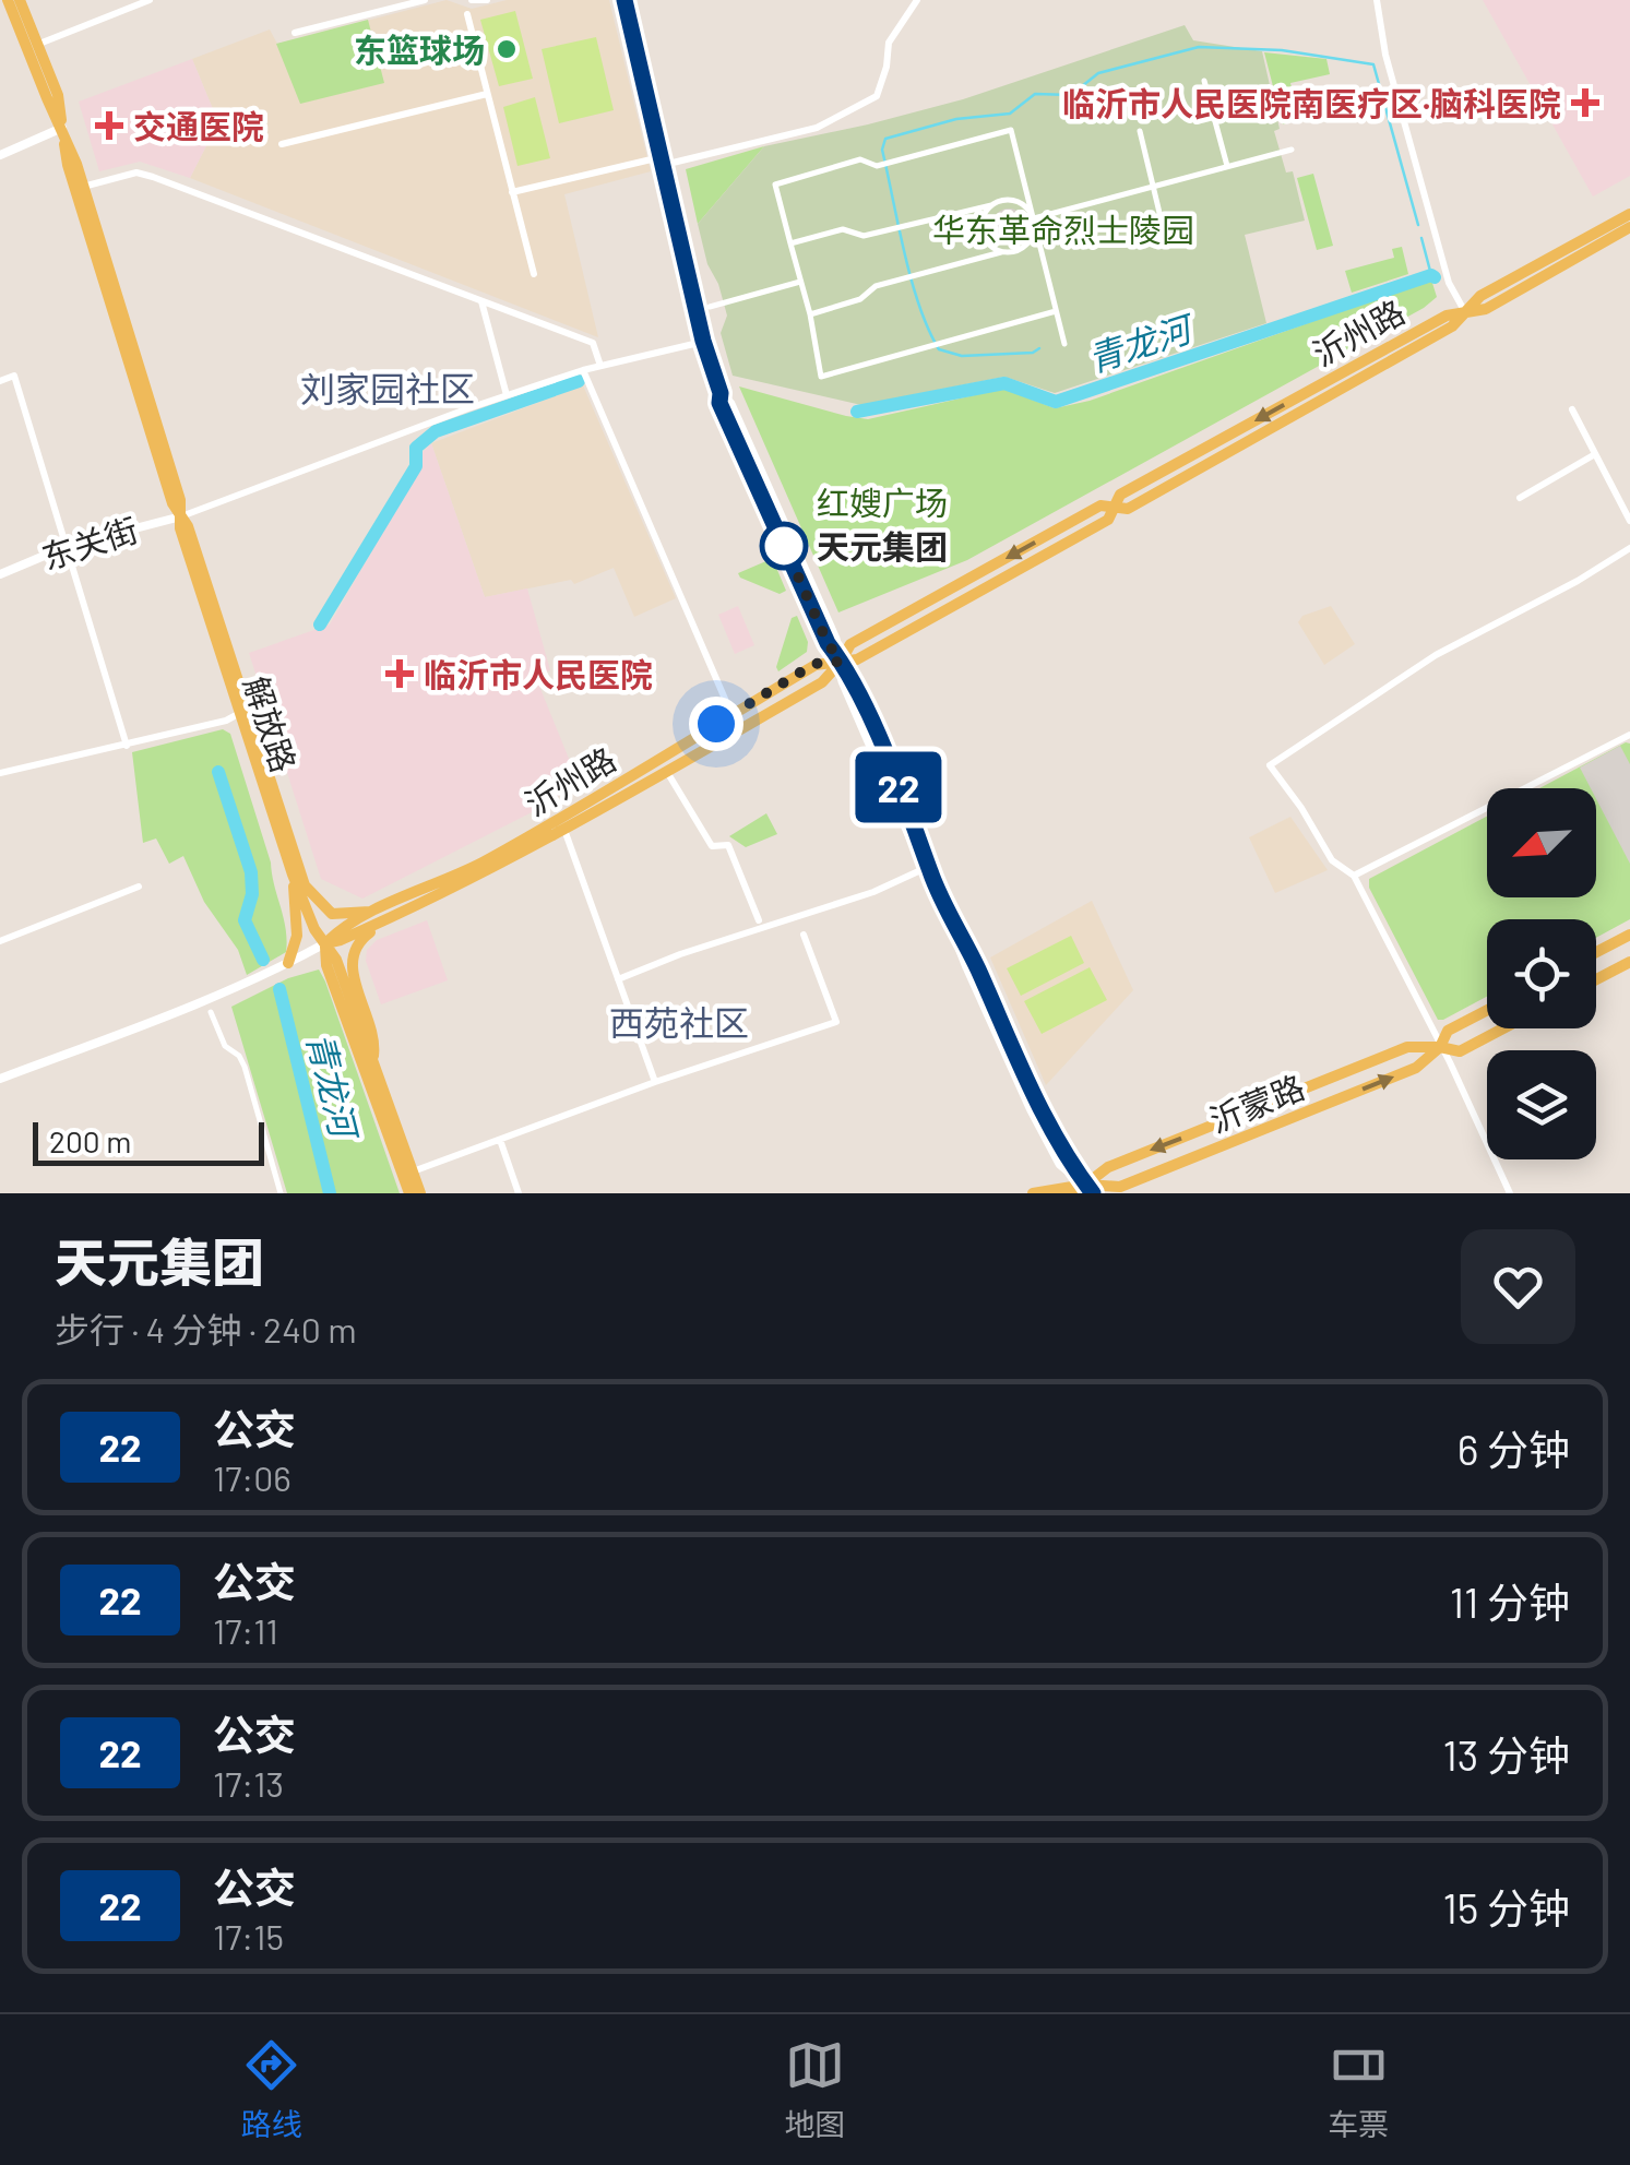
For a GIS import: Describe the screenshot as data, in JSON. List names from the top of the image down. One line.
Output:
{"streets":{"main road":["沂州路","解放路","沂蒙路"],"street":["东关街"]},"crossings":[["沂州路","解放路"],["东关街","解放路"]],"districts":["刘家园社区","西苑社区"],"water":["青龙河"],"parks":["华东革命烈士陵园","红嫂广场"],"places":{"other":["东篮球场","天元集团"],"health":["临沂市人民医院南医疗区·脑科医院","交通医院","临沂市人民医院"]},"lines":["bus line 22"],"scale_bar":"200 m","north":"bottom left","page":{"on_map":"22","scale":"200 m","heading":["天元集团","步行 · 4 分钟 · 240 m"],"list":[{"mark":"22","name":"公交","note":"17:06","value":"6 分钟"},{"mark":"22","name":"公交","note":"17:11","value":"11 分钟"},{"mark":"22","name":"公交","note":"17:13","value":"13 分钟"},{"mark":"22","name":"公交","note":"17:15","value":"15 分钟"}],"tabs":["路线","地图","车票"]}}
